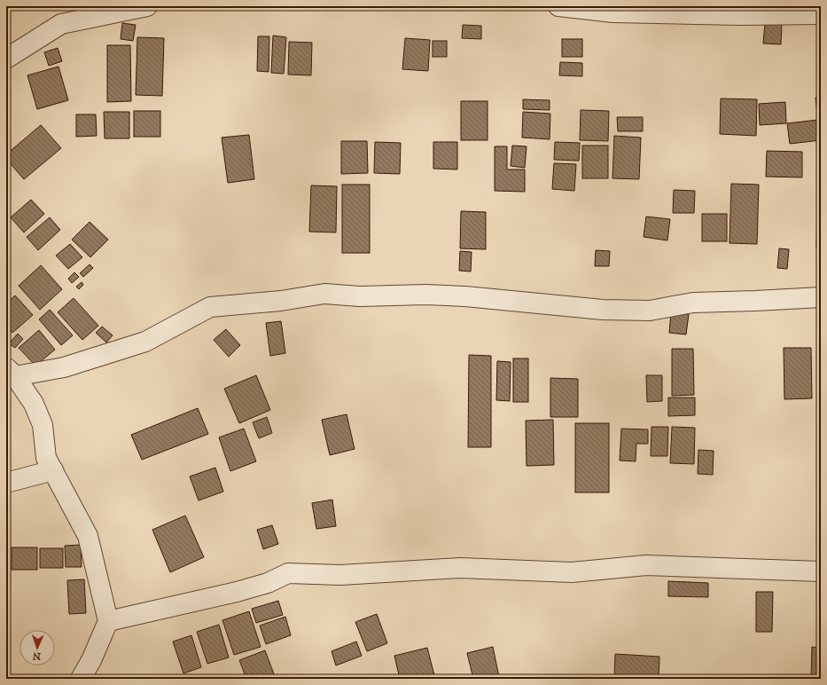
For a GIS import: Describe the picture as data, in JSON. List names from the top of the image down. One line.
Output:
{"north":"bottom"}
